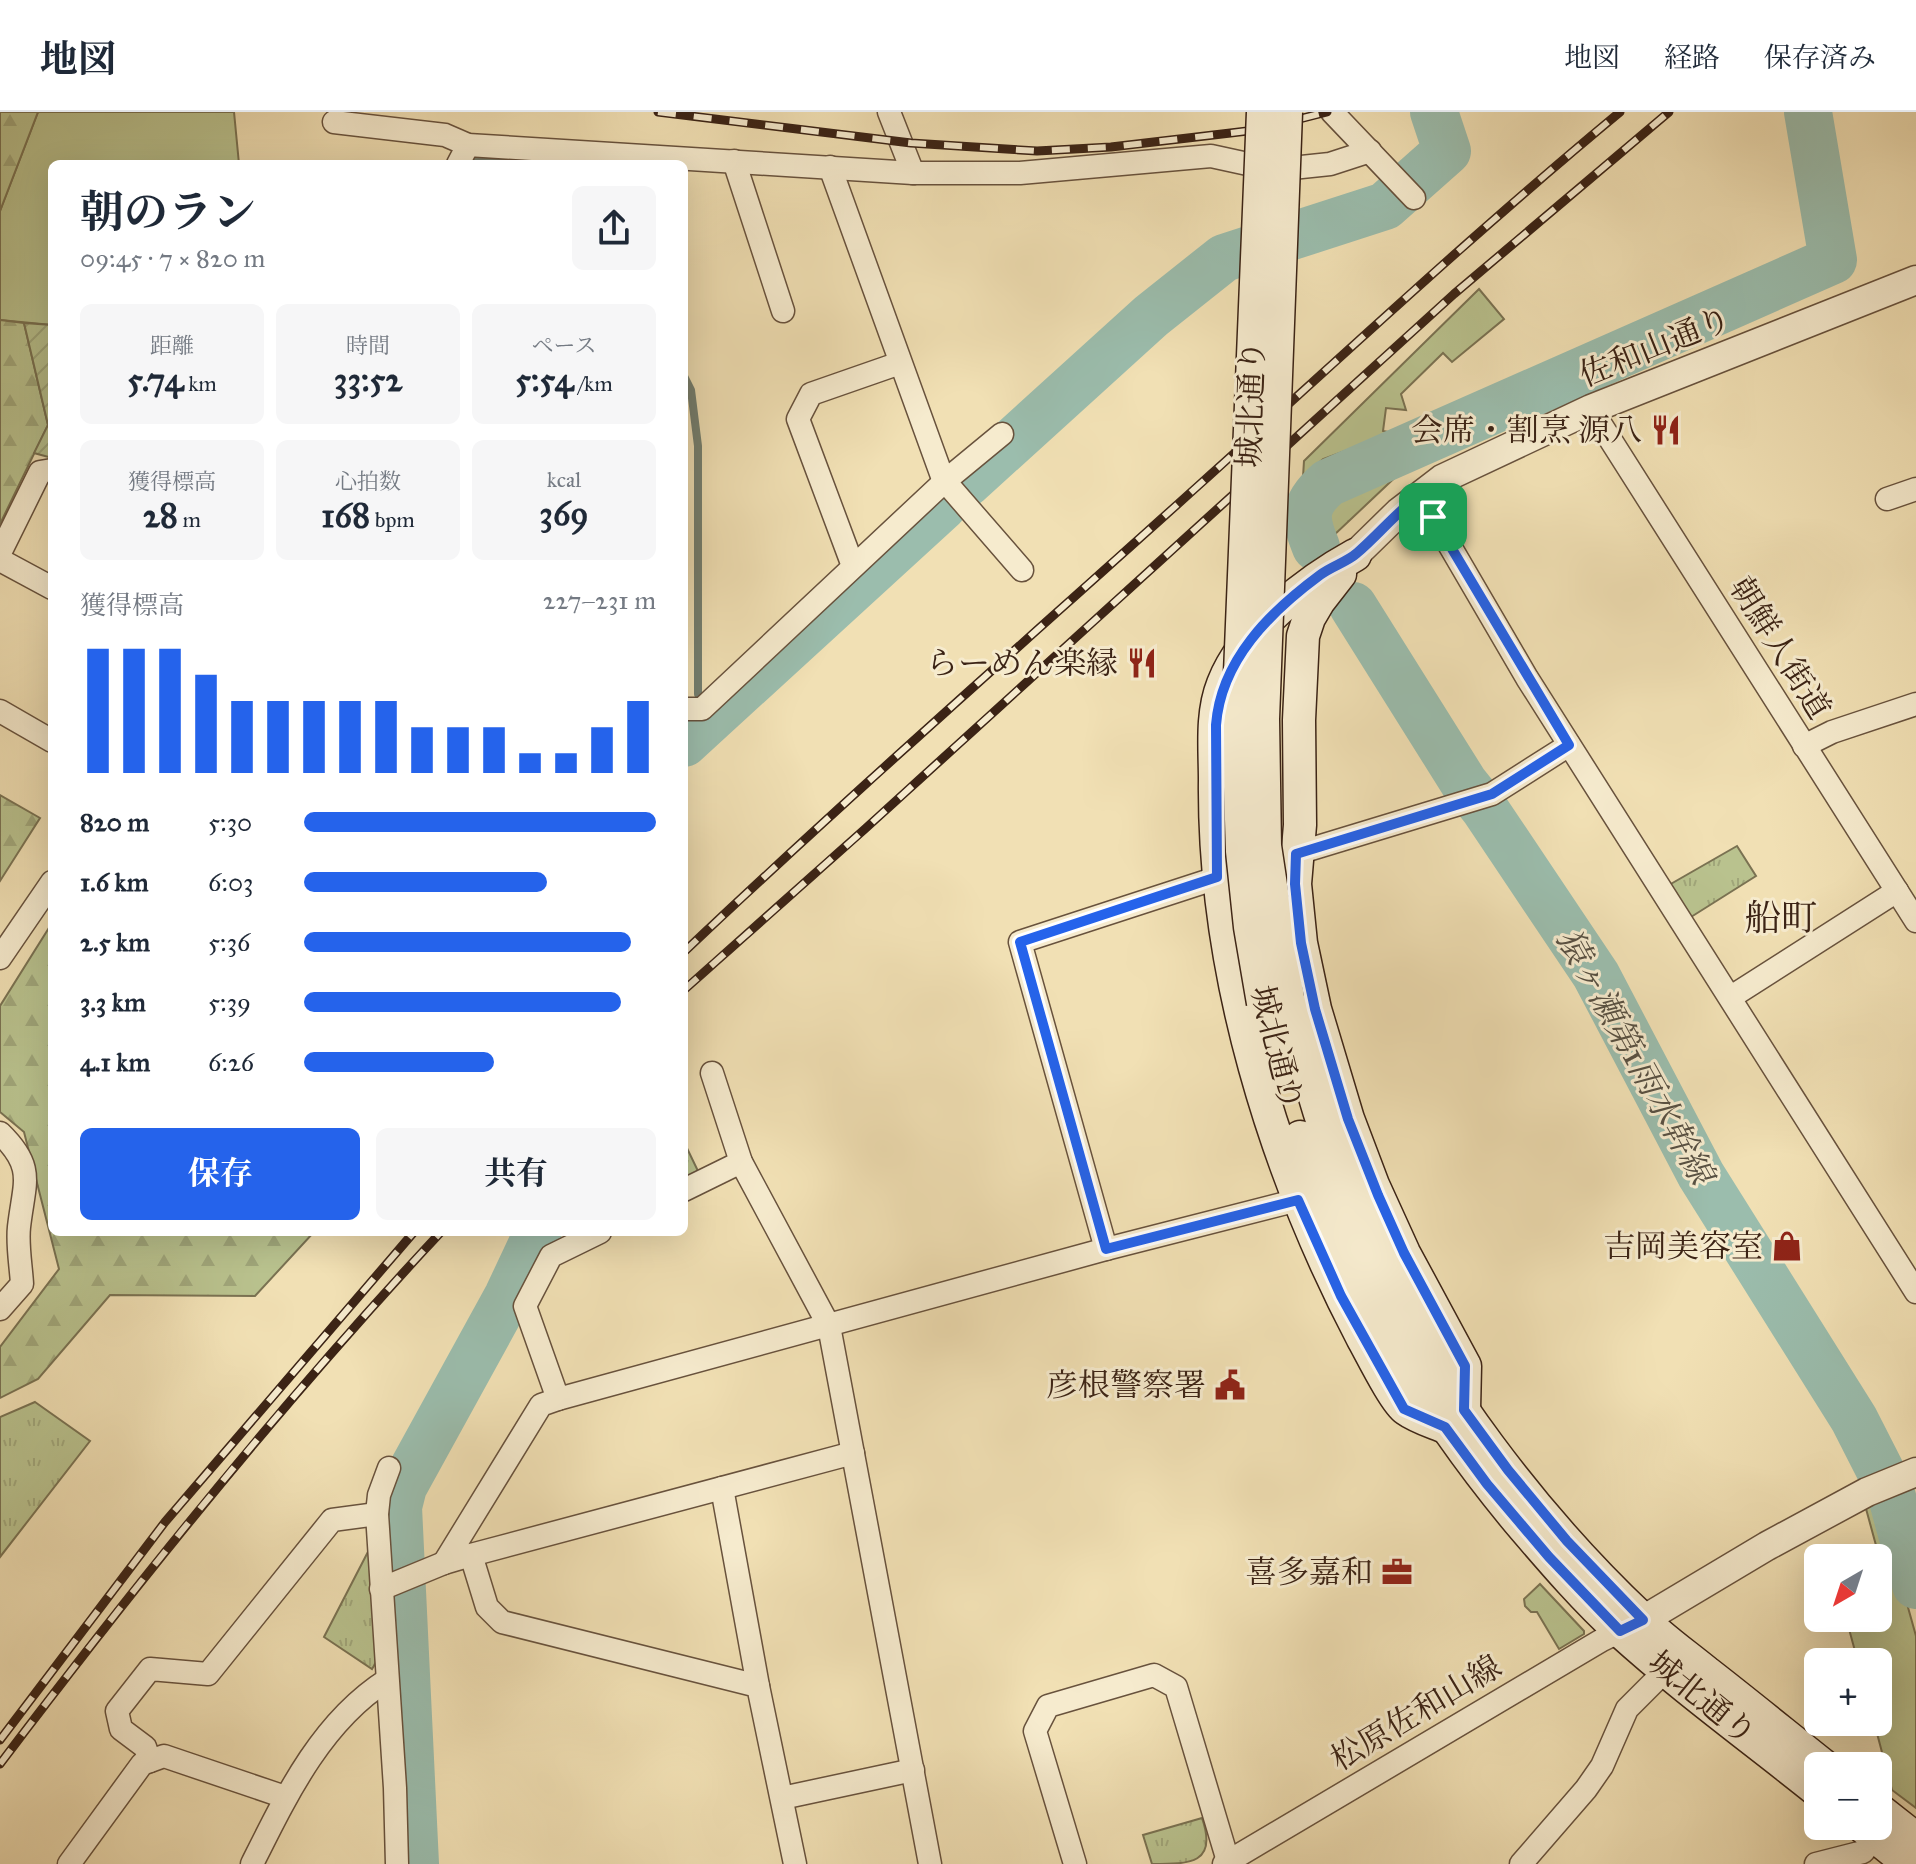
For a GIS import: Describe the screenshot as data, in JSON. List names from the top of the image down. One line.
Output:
{"streets":{"main road":["城北通り"],"street":["佐和山通り","朝鮮人街道","松原佐和山線"]},"crossings":[["佐和山通り","朝鮮人街道"],["城北通り","松原佐和山線"]],"districts":["船町"],"water":["猿ヶ瀬第1雨水幹線"],"places":{"restaurant":["会席・割烹 源八","らーめん楽縁"],"shop":["吉岡美容室"],"public building":["彦根警察署"],"office":["喜多嘉和"]},"north":"bottom left","page":{"header":"地図","nav":["地図","経路","保存済み"],"heading":["朝のラン","09:45 · 7 × 820 m"],"stats":[["距離","5.74 km"],["時間","33:52"],["ペース","5:54 /km"],["獲得標高","28 m"],["心拍数","168 bpm"],["kcal","369"]],"chart":["獲得標高","227–231 m"],"list":[{"name":"820 m","note":"5:30"},{"name":"1.6 km","note":"6:03"},{"name":"2.5 km","note":"5:36"},{"name":"3.3 km","note":"5:39"},{"name":"4.1 km","note":"6:26"}],"buttons":["保存","共有"],"map_buttons":["+","−"]}}
